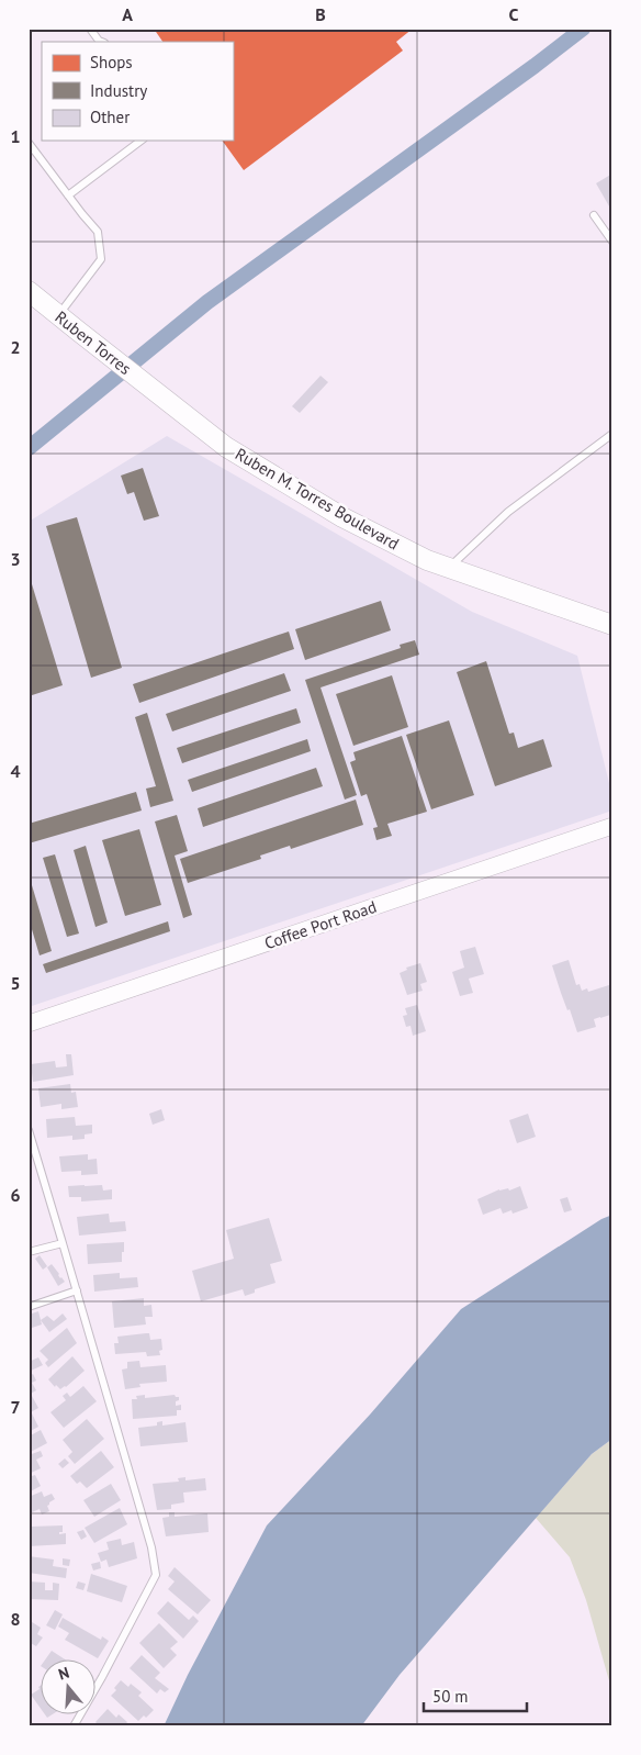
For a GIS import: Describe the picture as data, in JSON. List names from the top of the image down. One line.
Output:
{"streets":{"main road":["Ruben Torres","Ruben M. Torres Boulevard"],"street":["Coffee Port Road"]},"crossings":[["Ruben Torres","Ruben M. Torres Boulevard"]],"legend":["Shops","Industry","Other"],"scale_bar":"50 m","north":"top","grid":{"columns":["A","B","C"],"rows":["1","2","3","4","5","6","7","8"]}}
